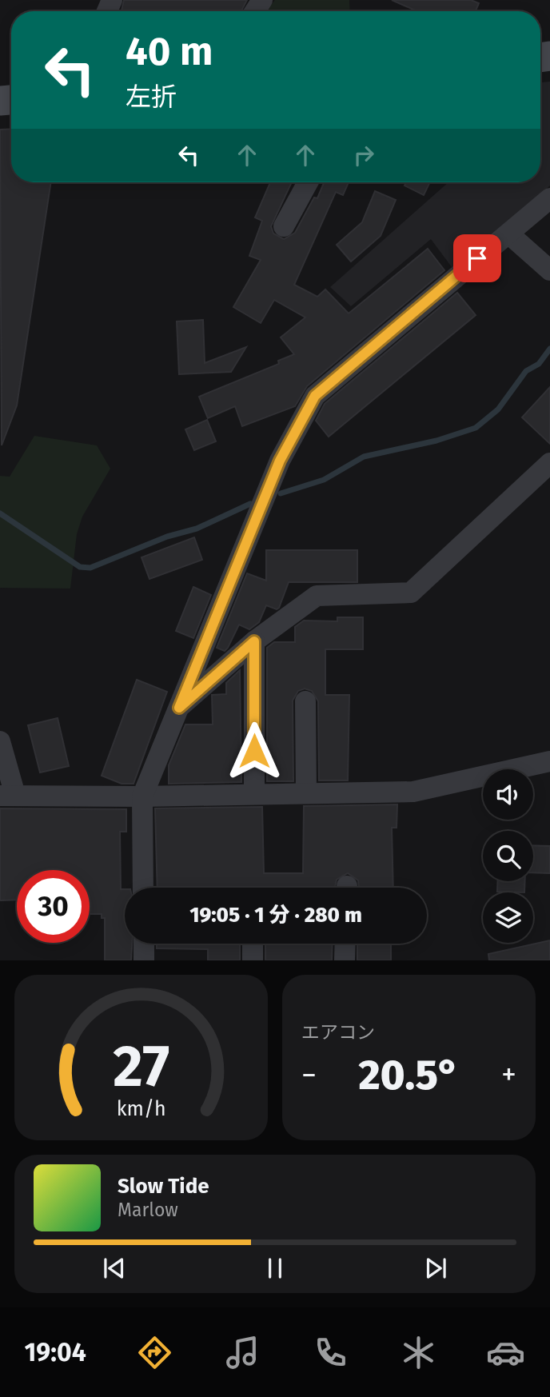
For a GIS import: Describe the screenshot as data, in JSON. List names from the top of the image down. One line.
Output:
{"page":{"turn":["40 m","左折"],"limit":"30","trip":"19:05 · 1 分 · 280 m","tile":"エアコン","heat":["−","20.5°","+"],"song":["Slow Tide","Marlow"],"tabs":"19:04","gauge":["27","km/h"]}}
